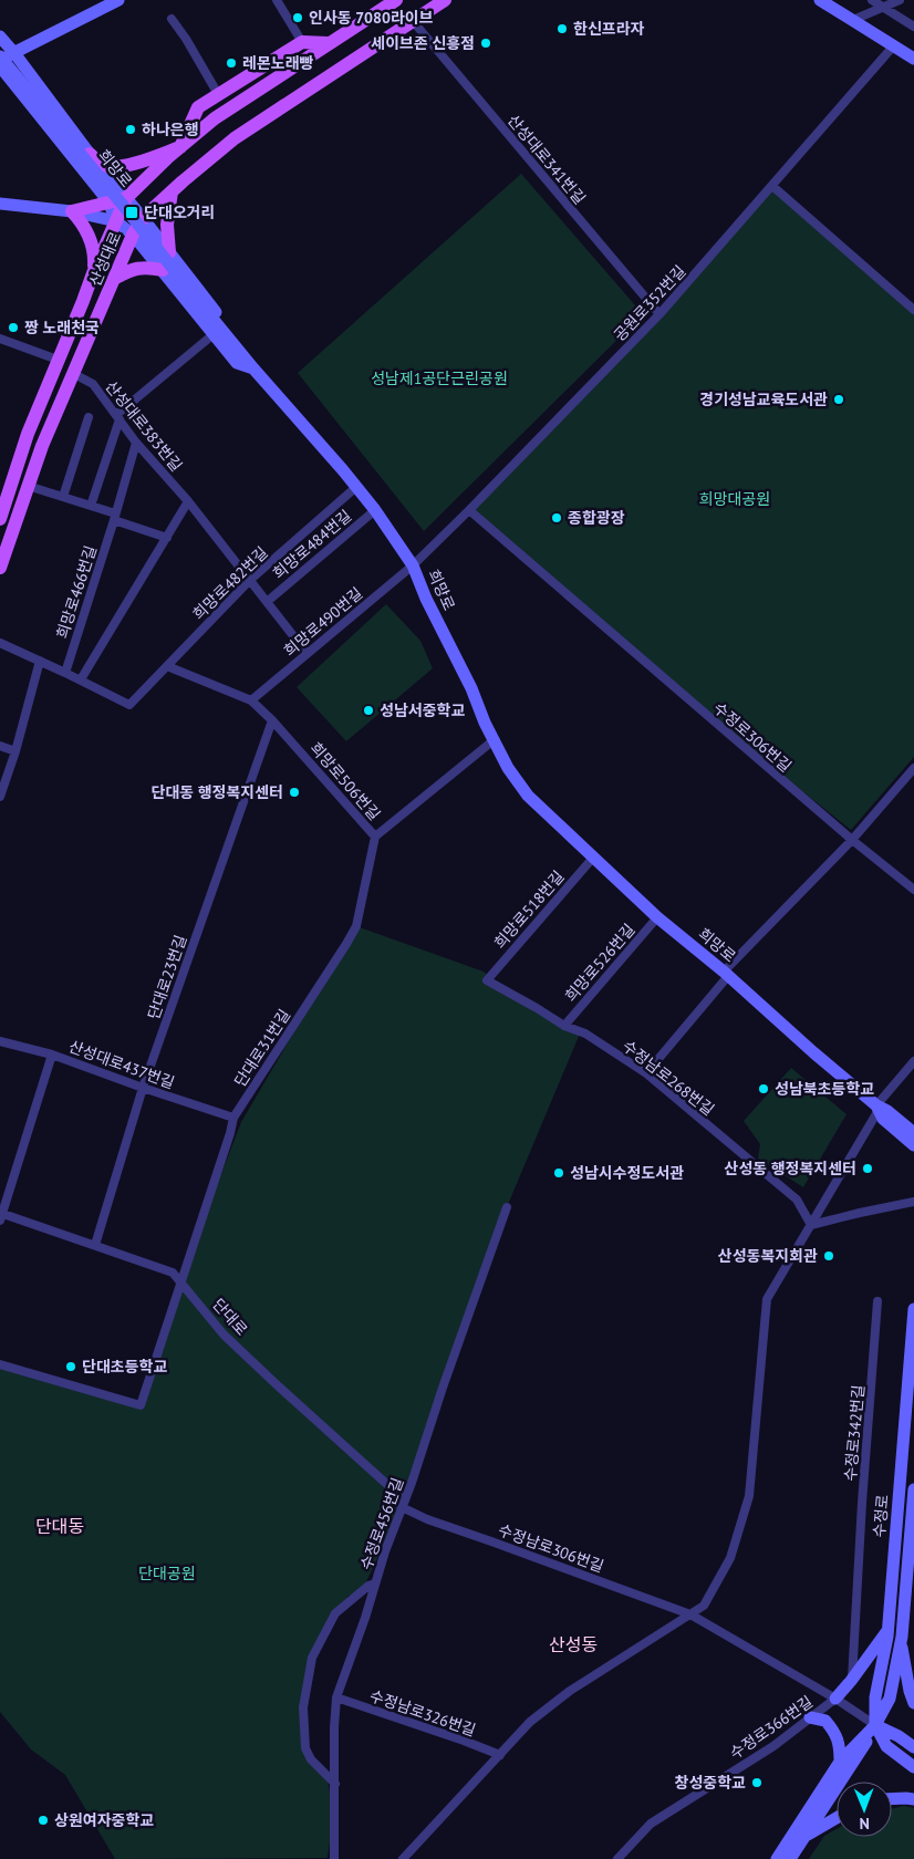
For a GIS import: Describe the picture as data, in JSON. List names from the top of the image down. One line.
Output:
{"streets":{"main road":["희망로","산성대로","수정로"],"street":["산성대로341번길","공원로352번길","산성대로383번길","희망로484번길","희망로482번길","희망로466번길","희망로490번길","수정로306번길","희망로506번길","희망로518번길","희망로526번길","단대로23번길","단대로31번길","산성대로437번길","수정남로268번길","단대로","수정로342번길","수정로456번길","수정남로306번길","수정남로326번길","수정로366번길"]},"crossings":[["산성대로341번길","산성대로"],["산성대로341번길","공원로352번길"],["희망로","공원로352번길"],["희망로","희망로484번길"],["희망로","희망로482번길"],["희망로","희망로490번길"],["희망로","희망로506번길"],["희망로","희망로518번길"],["희망로","희망로526번길"],["산성대로","산성대로383번길"],["공원로352번길","희망로490번길"],["공원로352번길","수정로306번길"],["산성대로383번길","희망로484번길"],["산성대로383번길","희망로482번길"],["산성대로383번길","희망로466번길"],["산성대로383번길","희망로490번길"],["희망로482번길","희망로506번길"],["희망로490번길","희망로506번길"],["희망로506번길","단대로23번길"],["희망로506번길","단대로31번길"],["희망로518번길","수정남로268번길"],["희망로526번길","수정남로268번길"],["단대로23번길","산성대로437번길"],["단대로23번길","단대로"],["단대로31번길","산성대로437번길"],["단대로31번길","단대로"],["단대로","수정로456번길"],["단대로","수정남로306번길"],["수정로","수정남로306번길"],["수정로456번길","수정남로306번길"],["수정로456번길","수정남로326번길"],["수정남로306번길","수정로366번길"]],"districts":["단대동","산성동"],"parks":["성남제1공단근린공원","희망대공원","단대공원"],"places":{"other":["인사동 7080라이브","한신프라자","세이브존 신흥점","레몬노래빵","하나은행","짱 노래천국","경기성남교육도서관","종합광장","성남서중학교","단대동 행정복지센터","성남북초등학교","산성동 행정복지센터","성남시수정도서관","산성동복지회관","단대초등학교","창성중학교","상원여자중학교"],"transit":["단대오거리"]},"north":"bottom"}
